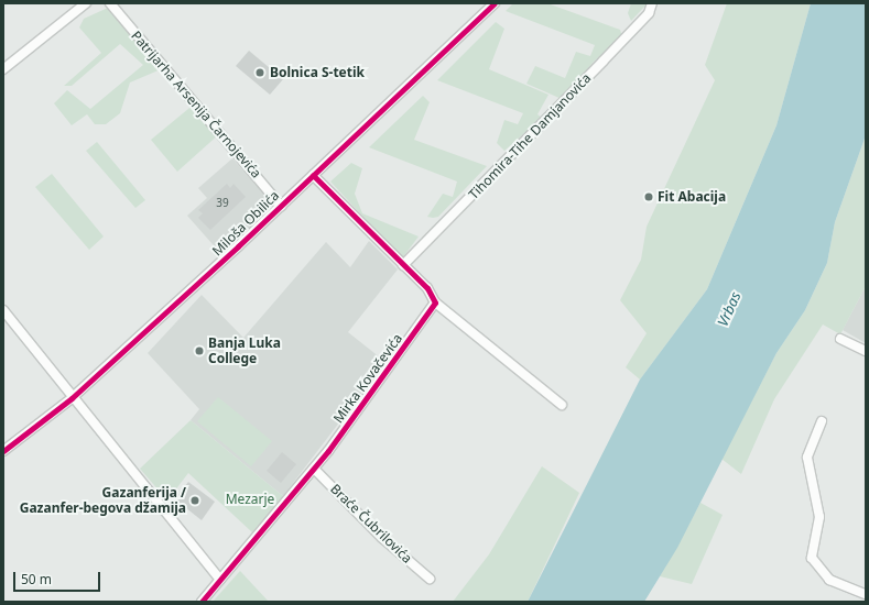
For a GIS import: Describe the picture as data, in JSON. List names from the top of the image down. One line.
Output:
{"streets":{"street":["Patrijarha Arsenija Čarnojevića","Tihomira-Tihe Damjanovića","Miloša Obilića","Mirka Kovačevića","Braće Čubrilovića"]},"crossings":[["Patrijarha Arsenija Čarnojevića","Miloša Obilića"],["Mirka Kovačevića","Braće Čubrilovića"]],"water":["Vrbas"],"parks":["Mezarje"],"places":["Bolnica S-tetik","Fit Abacija","Banja Luka College","Gazanferija / Gazanfer-begova džamija"],"house_numbers":["39"],"scale_bar":"50 m"}
